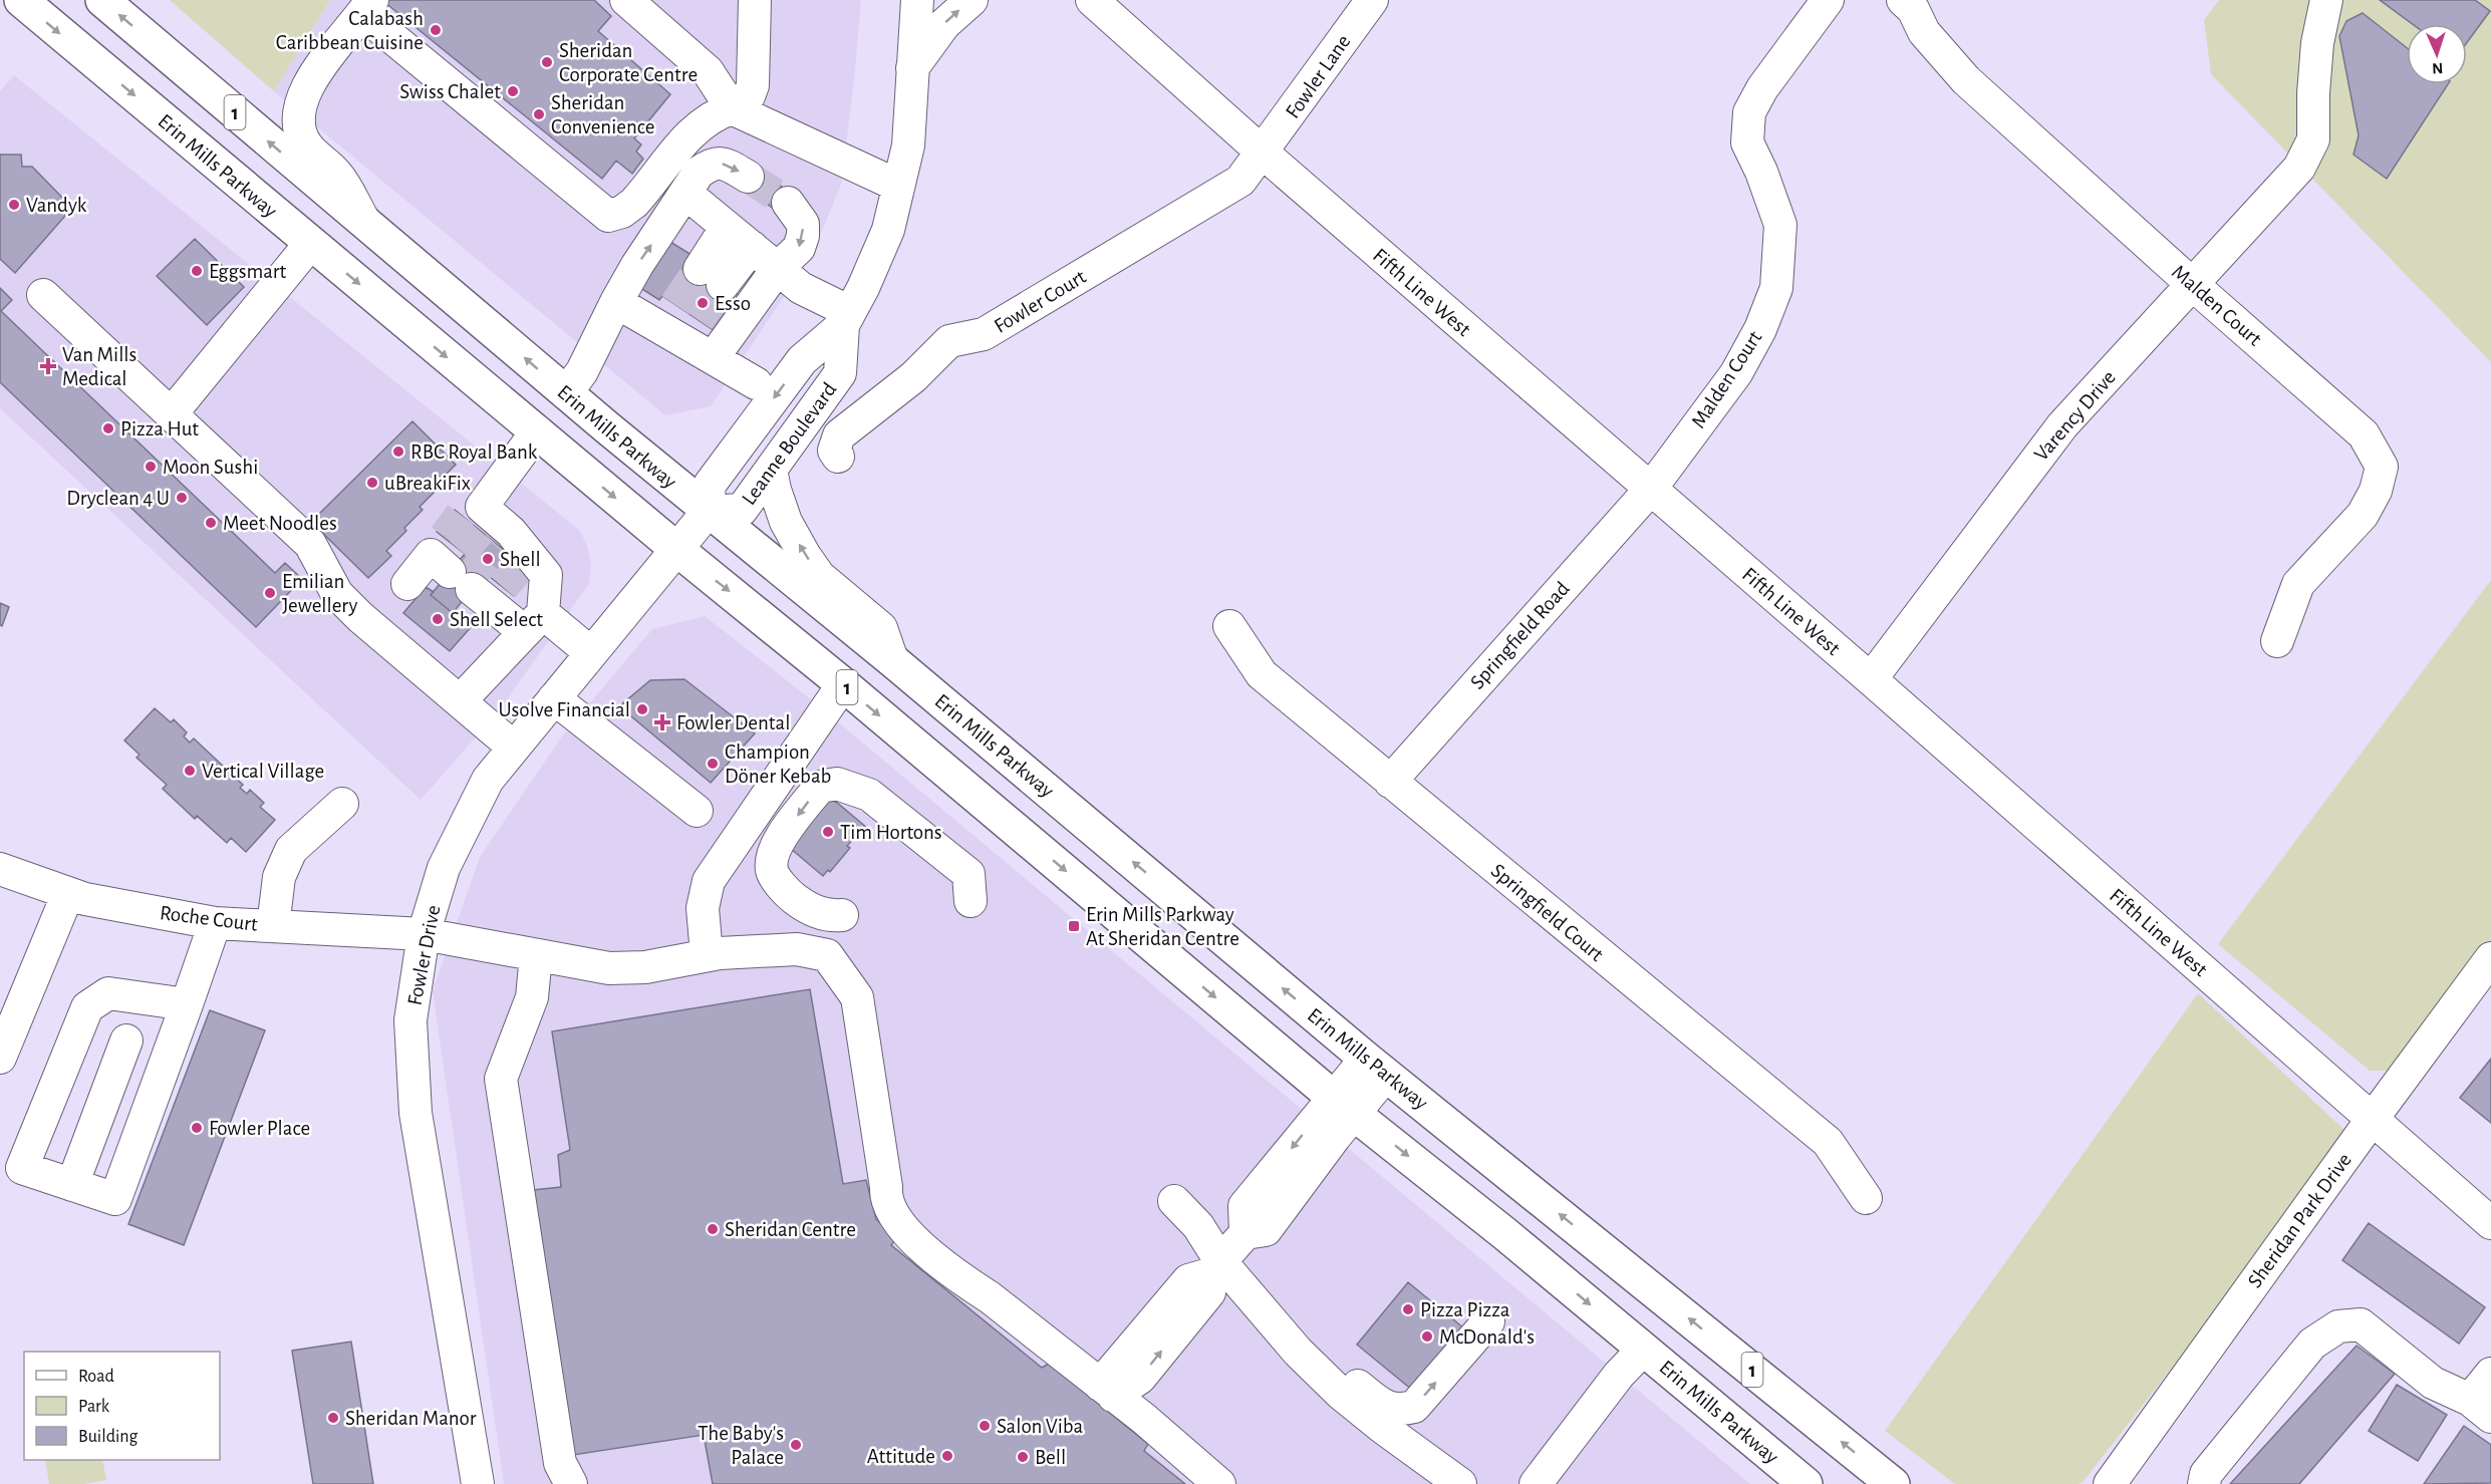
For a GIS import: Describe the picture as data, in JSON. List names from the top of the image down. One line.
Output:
{"streets":{"main road":["1","Erin Mills Parkway"],"street":["Fowler Lane","Fifth Line West","Fowler Court","Malden Court","Varency Drive","Leanne Boulevard","Springfield Road","Springfield Court","Roche Court","Fowler Drive","Sheridan Park Drive"]},"crossings":[["Fowler Lane","Fifth Line West"],["Fowler Lane","Fowler Court"],["Erin Mills Parkway","Leanne Boulevard"],["Erin Mills Parkway","Fowler Drive"],["Fifth Line West","Fowler Court"],["Fifth Line West","Malden Court"],["Fifth Line West","Varency Drive"],["Fifth Line West","Springfield Road"],["Fifth Line West","Sheridan Park Drive"],["Malden Court","Varency Drive"],["Malden Court","Springfield Road"],["Leanne Boulevard","Fowler Drive"],["Springfield Road","Springfield Court"],["Roche Court","Fowler Drive"]],"places":{"other":["Calabash Caribbean Cuisine","Sheridan Corporate Centre","Swiss Chalet","Sheridan Convenience","Vandyk","Eggsmart","Esso","Pizza Hut","RBC Royal Bank","Moon Sushi","uBreakiFix","Dryclean 4 U","Meet Noodles","Shell","Emilian Jewellery","Shell Select","Usolve Financial","Champion Döner Kebab","Vertical Village","Tim Hortons","Fowler Place","Sheridan Centre","Pizza Pizza","McDonald's","Sheridan Manor","Salon Viba","The Baby's Palace","Attitude","Bell"],"health":["Van Mills Medical","Fowler Dental"],"transit":["Erin Mills Parkway At Sheridan Centre"]},"legend":["Road","Park","Building"],"north":"bottom"}
